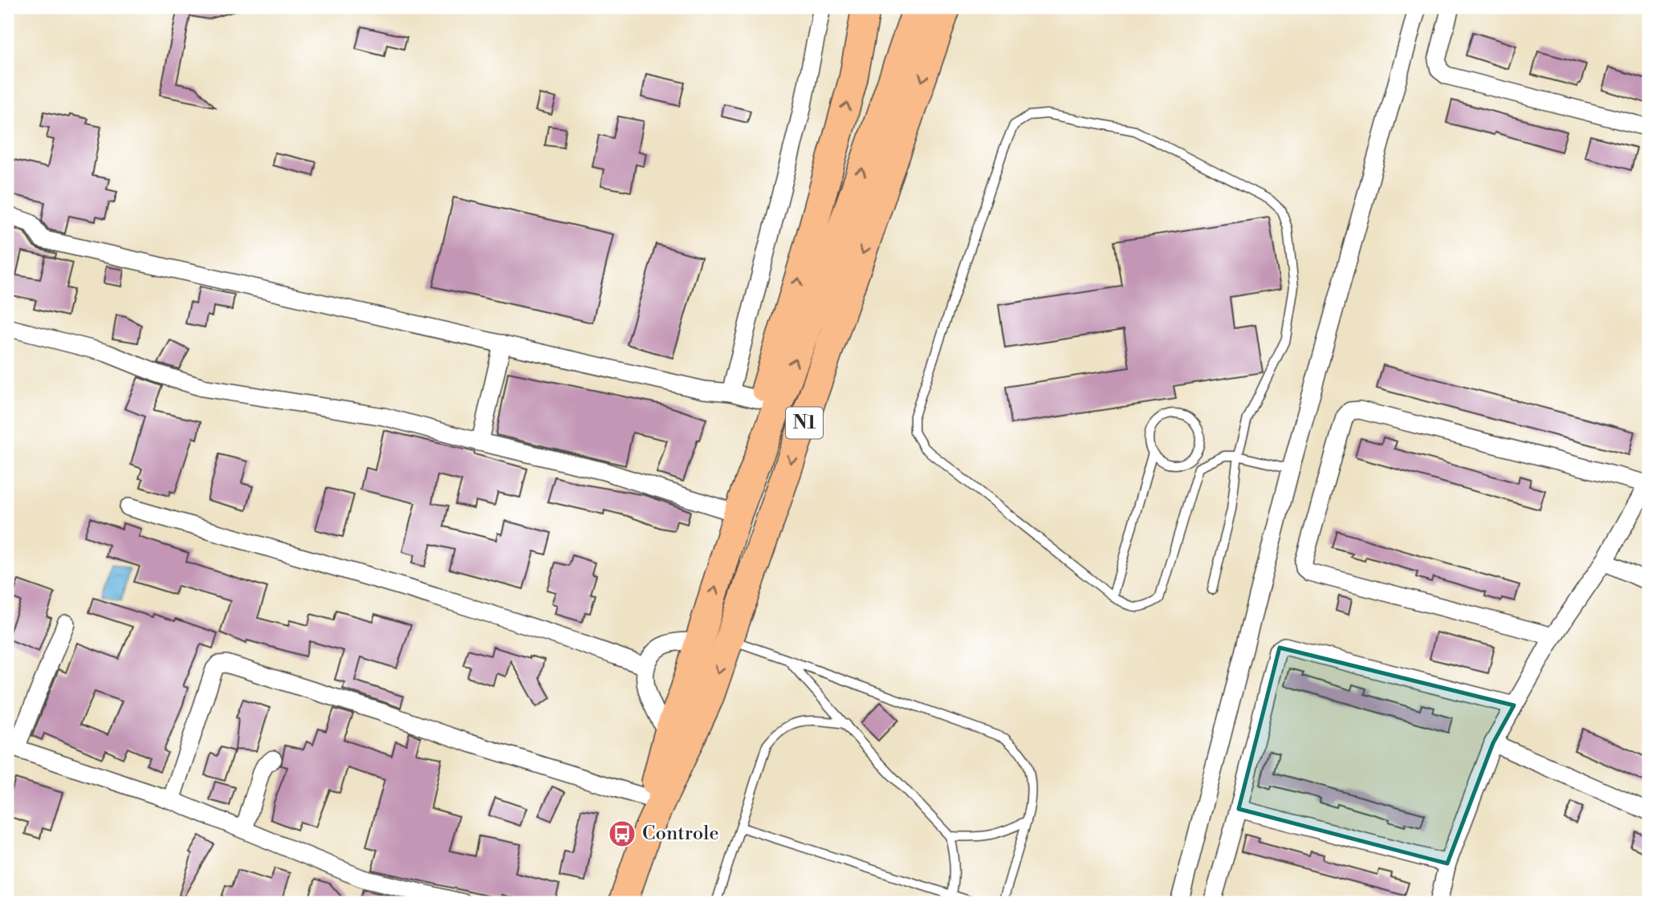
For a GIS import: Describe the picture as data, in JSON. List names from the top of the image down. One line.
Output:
{"streets":{"highway":["N1"]},"places":{"bus stop":["Controle"]}}
